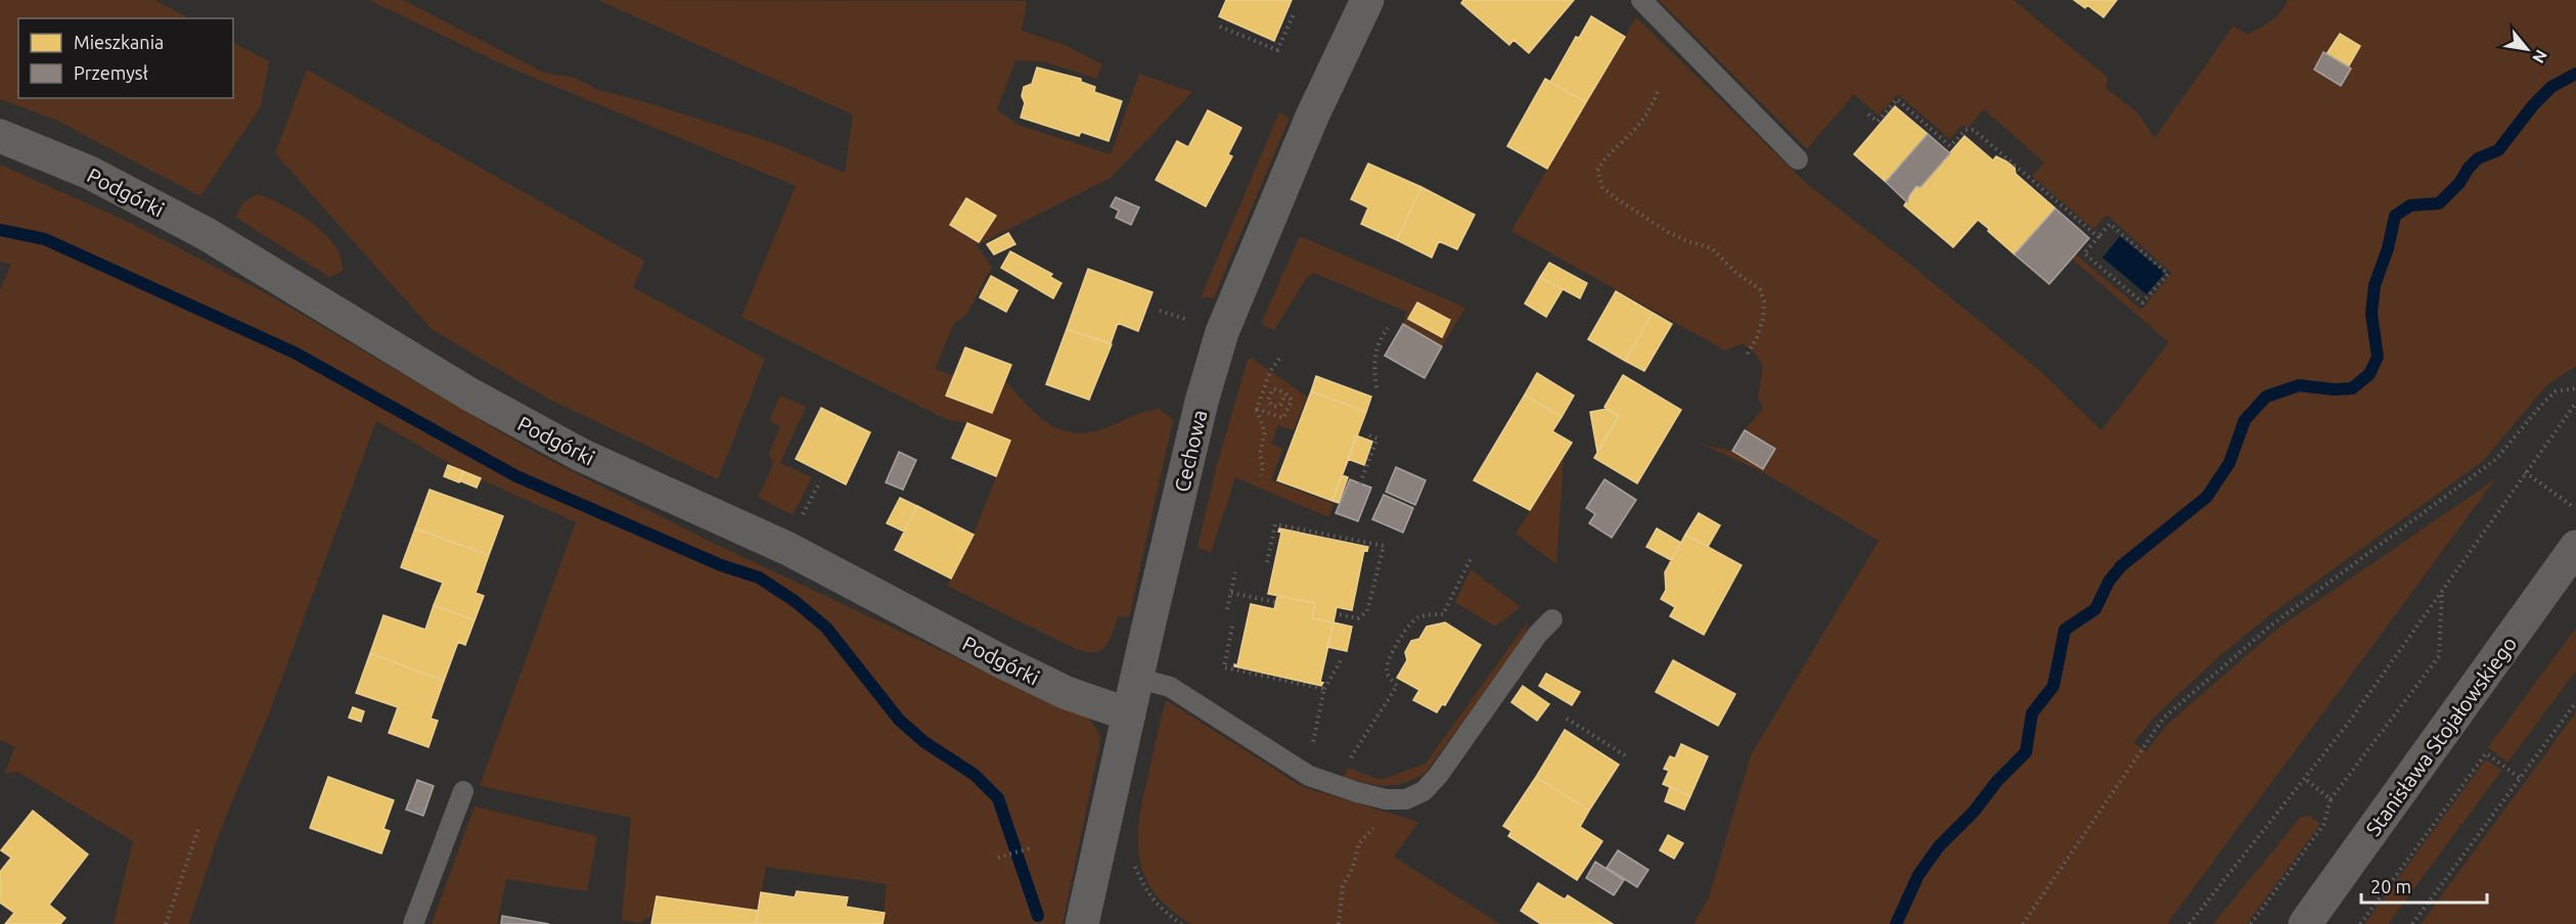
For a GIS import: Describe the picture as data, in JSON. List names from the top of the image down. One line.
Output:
{"streets":{"street":["Podgórki","Cechowa","Stanisława Stojałowskiego"]},"crossings":[["Podgórki","Cechowa"]],"legend":["Mieszkania","Przemysł"],"scale_bar":"20 m","north":"bottom right"}
